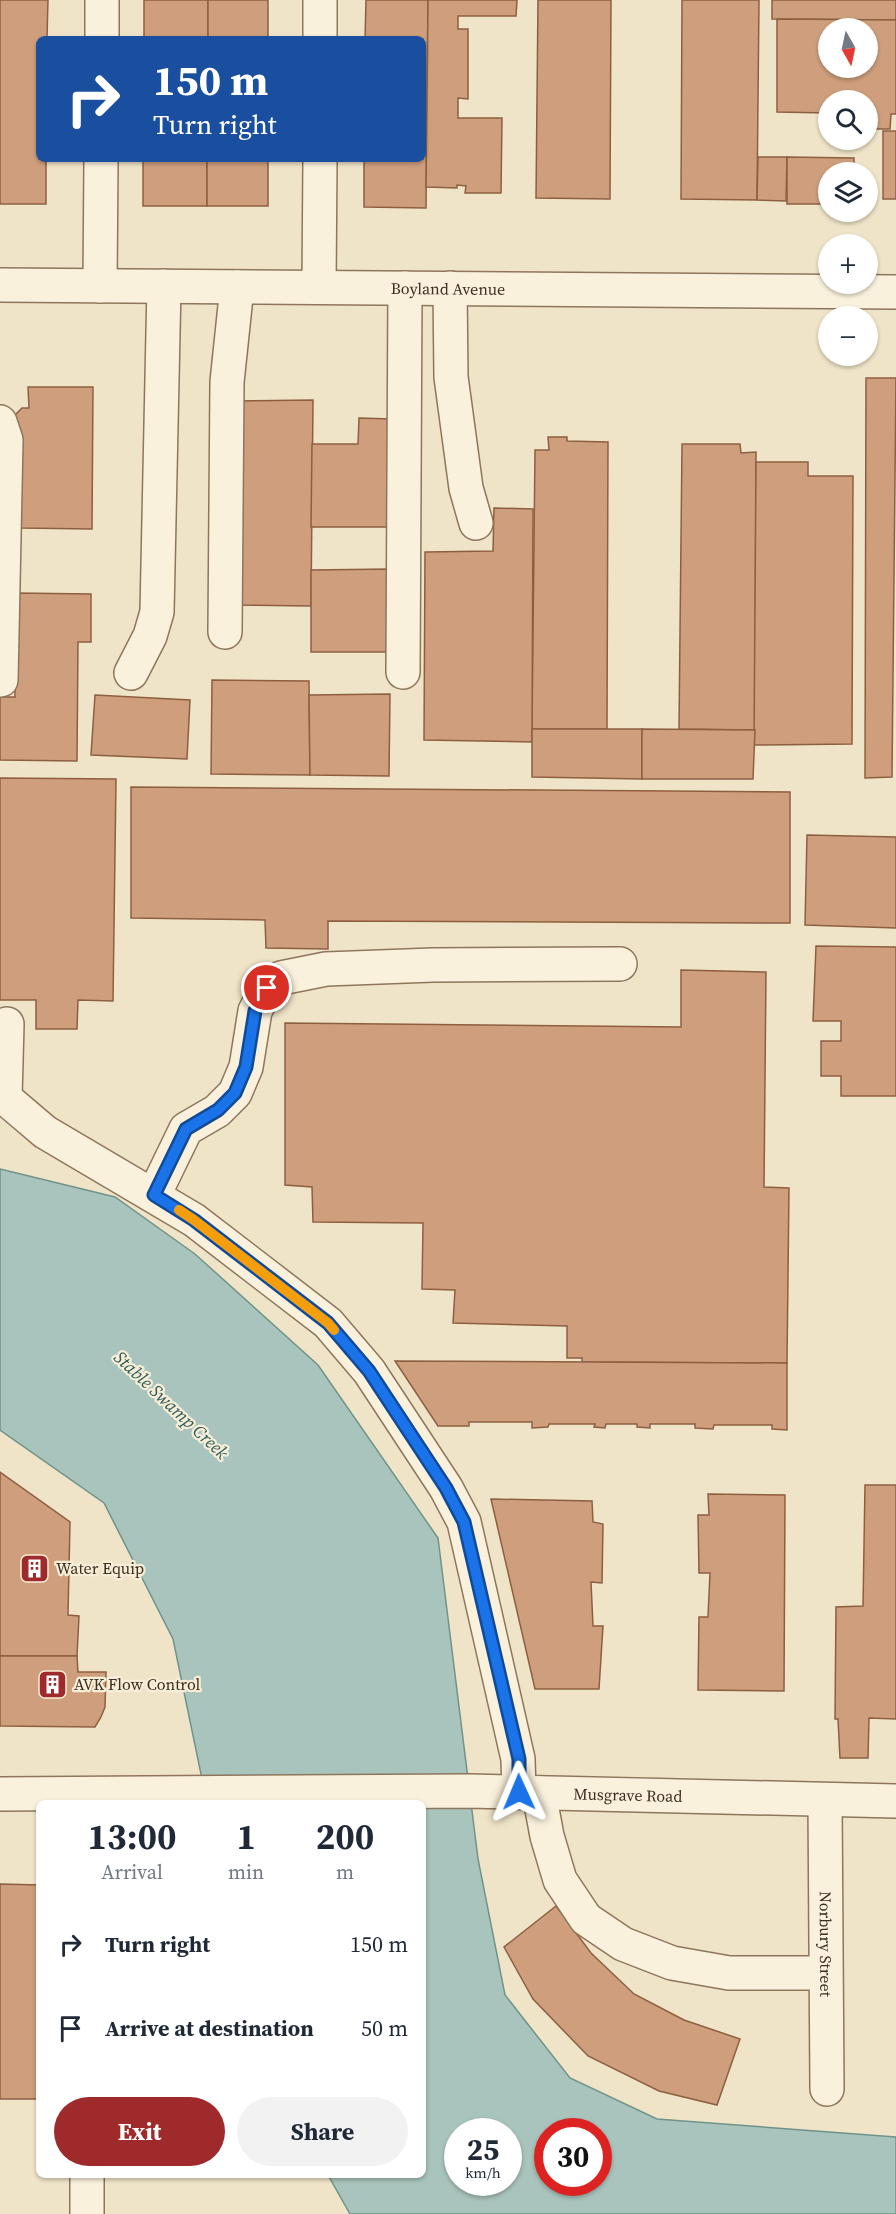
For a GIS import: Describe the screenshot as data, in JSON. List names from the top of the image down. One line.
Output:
{"streets":{"street":["Boyland Avenue","Musgrave Road","Norbury Street"]},"crossings":[["Musgrave Road","Norbury Street"]],"water":["Stable Swamp Creek"],"places":{"building":["Water Equip","AVK Flow Control"]},"north":"bottom","page":{"map_buttons":["+","−"],"turn":["150 m","Turn right"],"eta":["13:00","Arrival","1","min","200","m"],"list":[{"name":"Turn right","value":"150 m"},{"name":"Arrive at destination","value":"50 m"}],"buttons":["Exit","Share"],"speed":"25 km/h","limit":"30"}}
